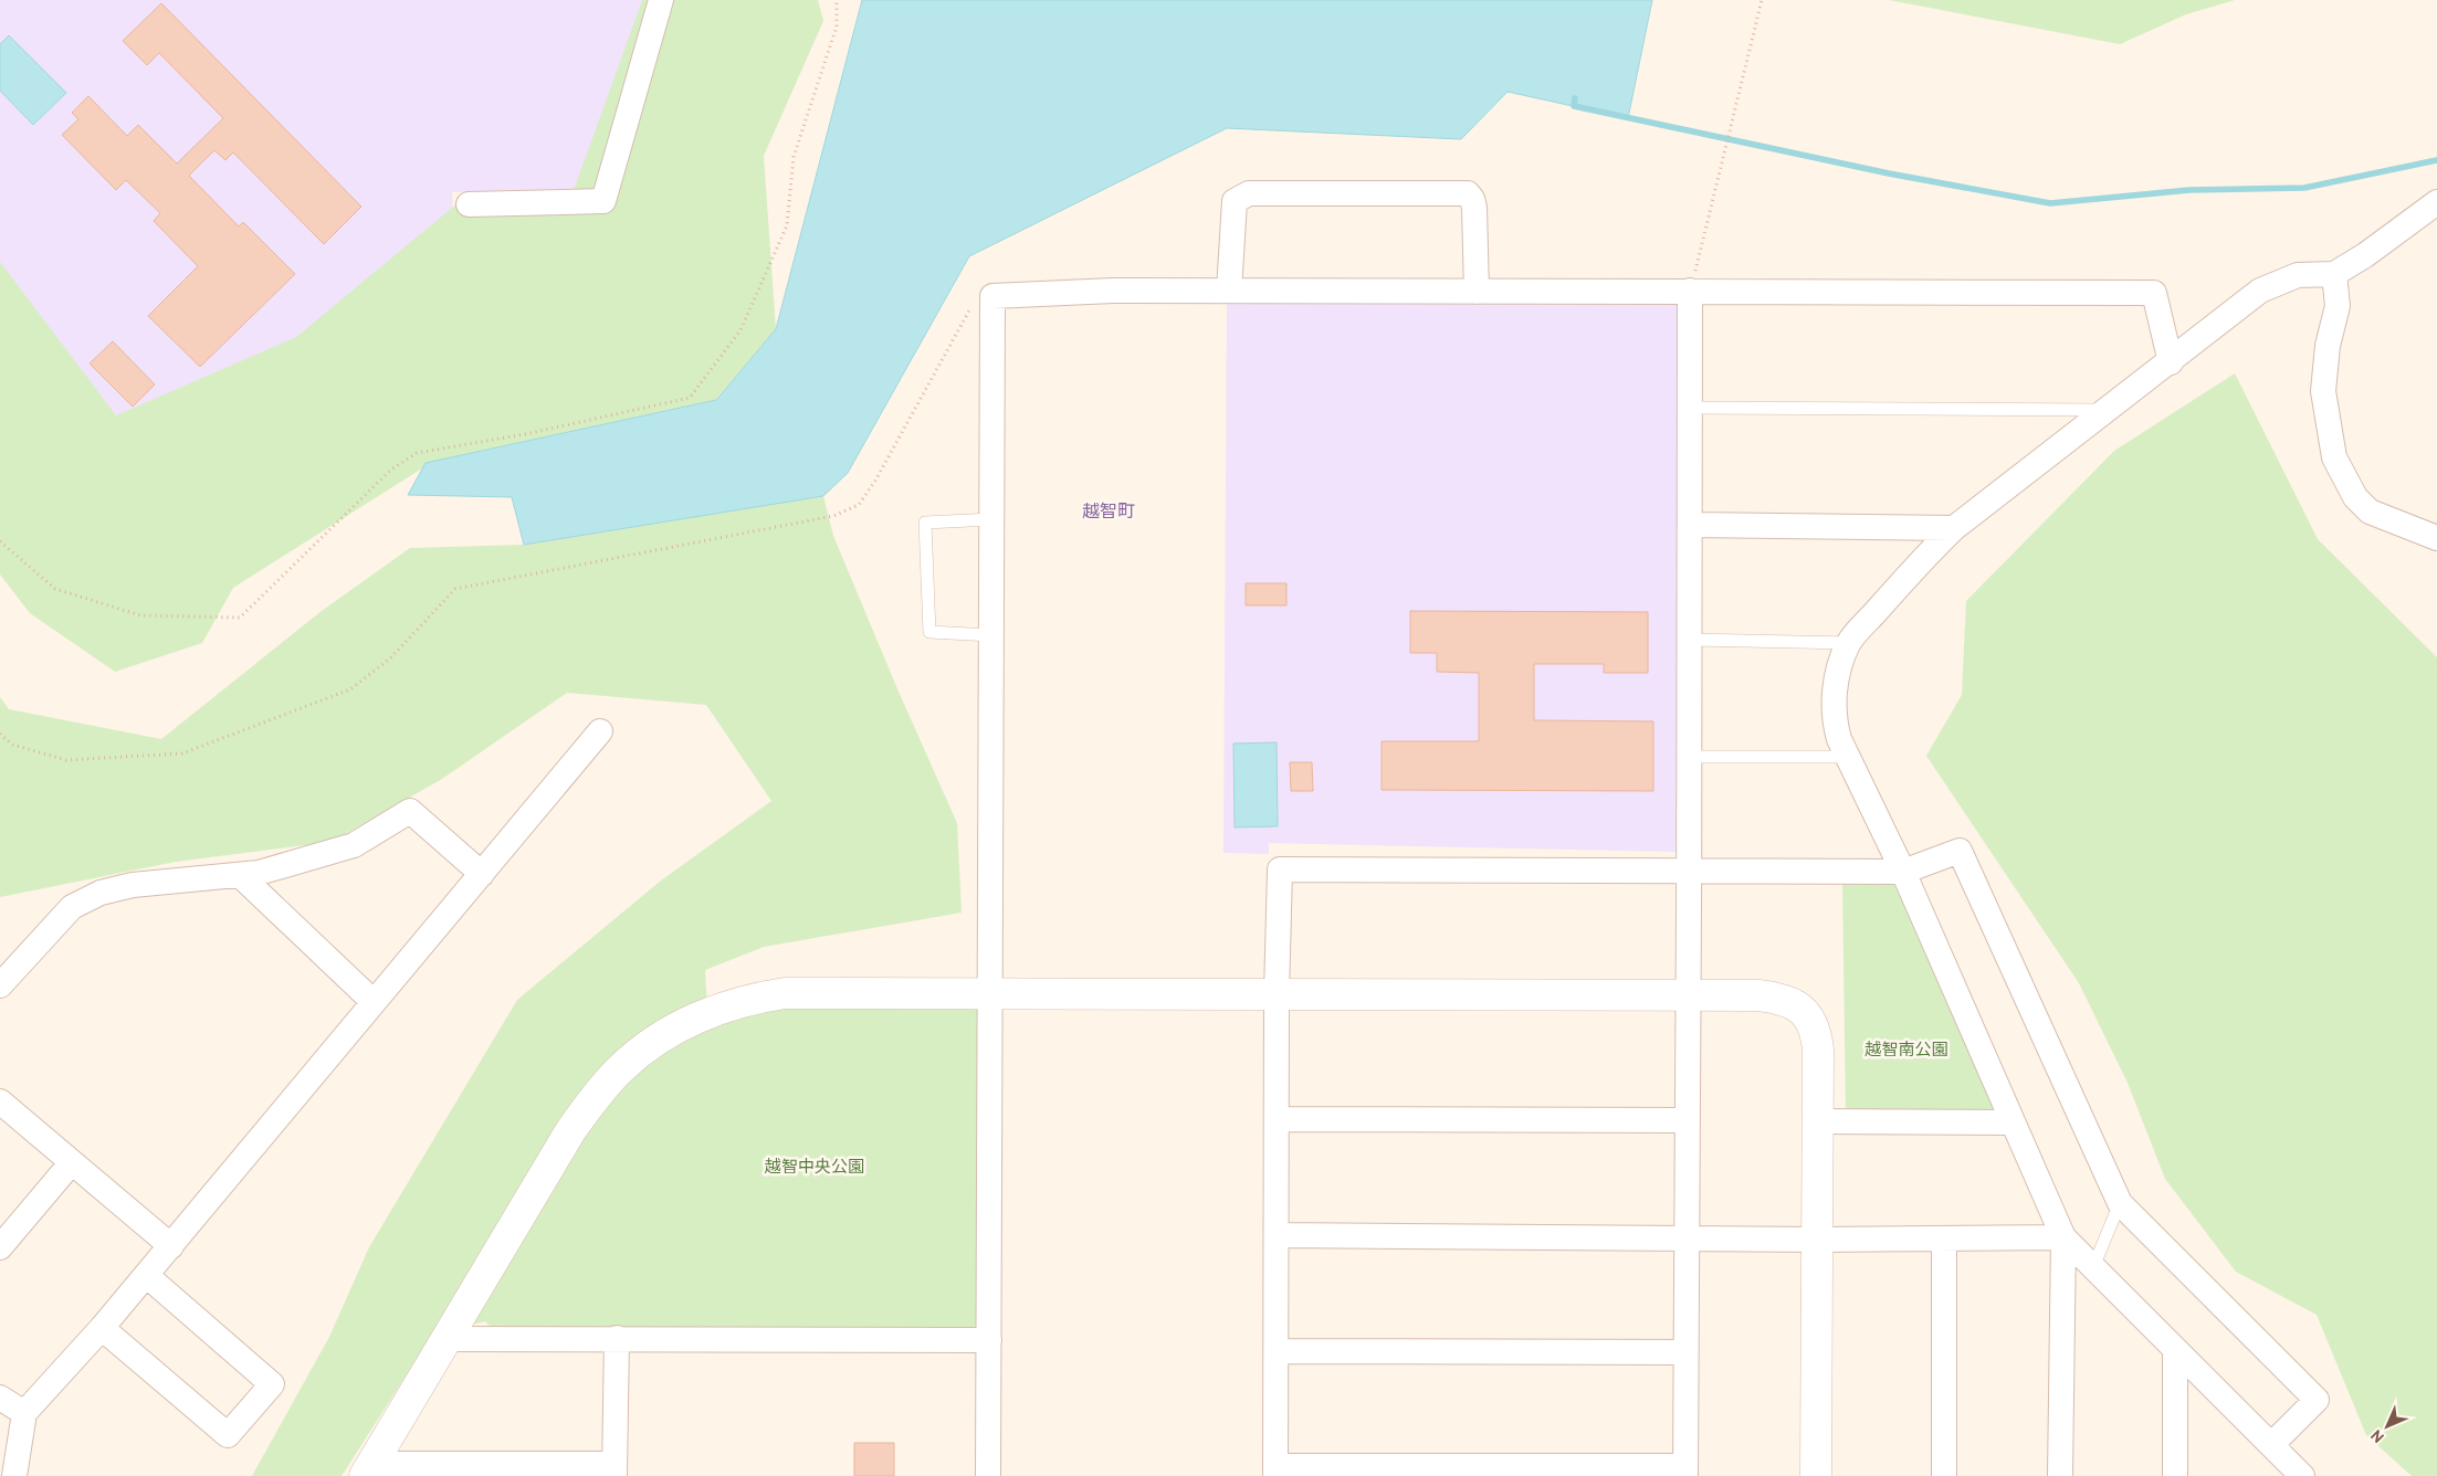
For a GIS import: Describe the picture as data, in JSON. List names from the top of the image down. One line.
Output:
{"districts":["越智町"],"parks":["越智南公園","越智中央公園"],"north":"bottom left"}
